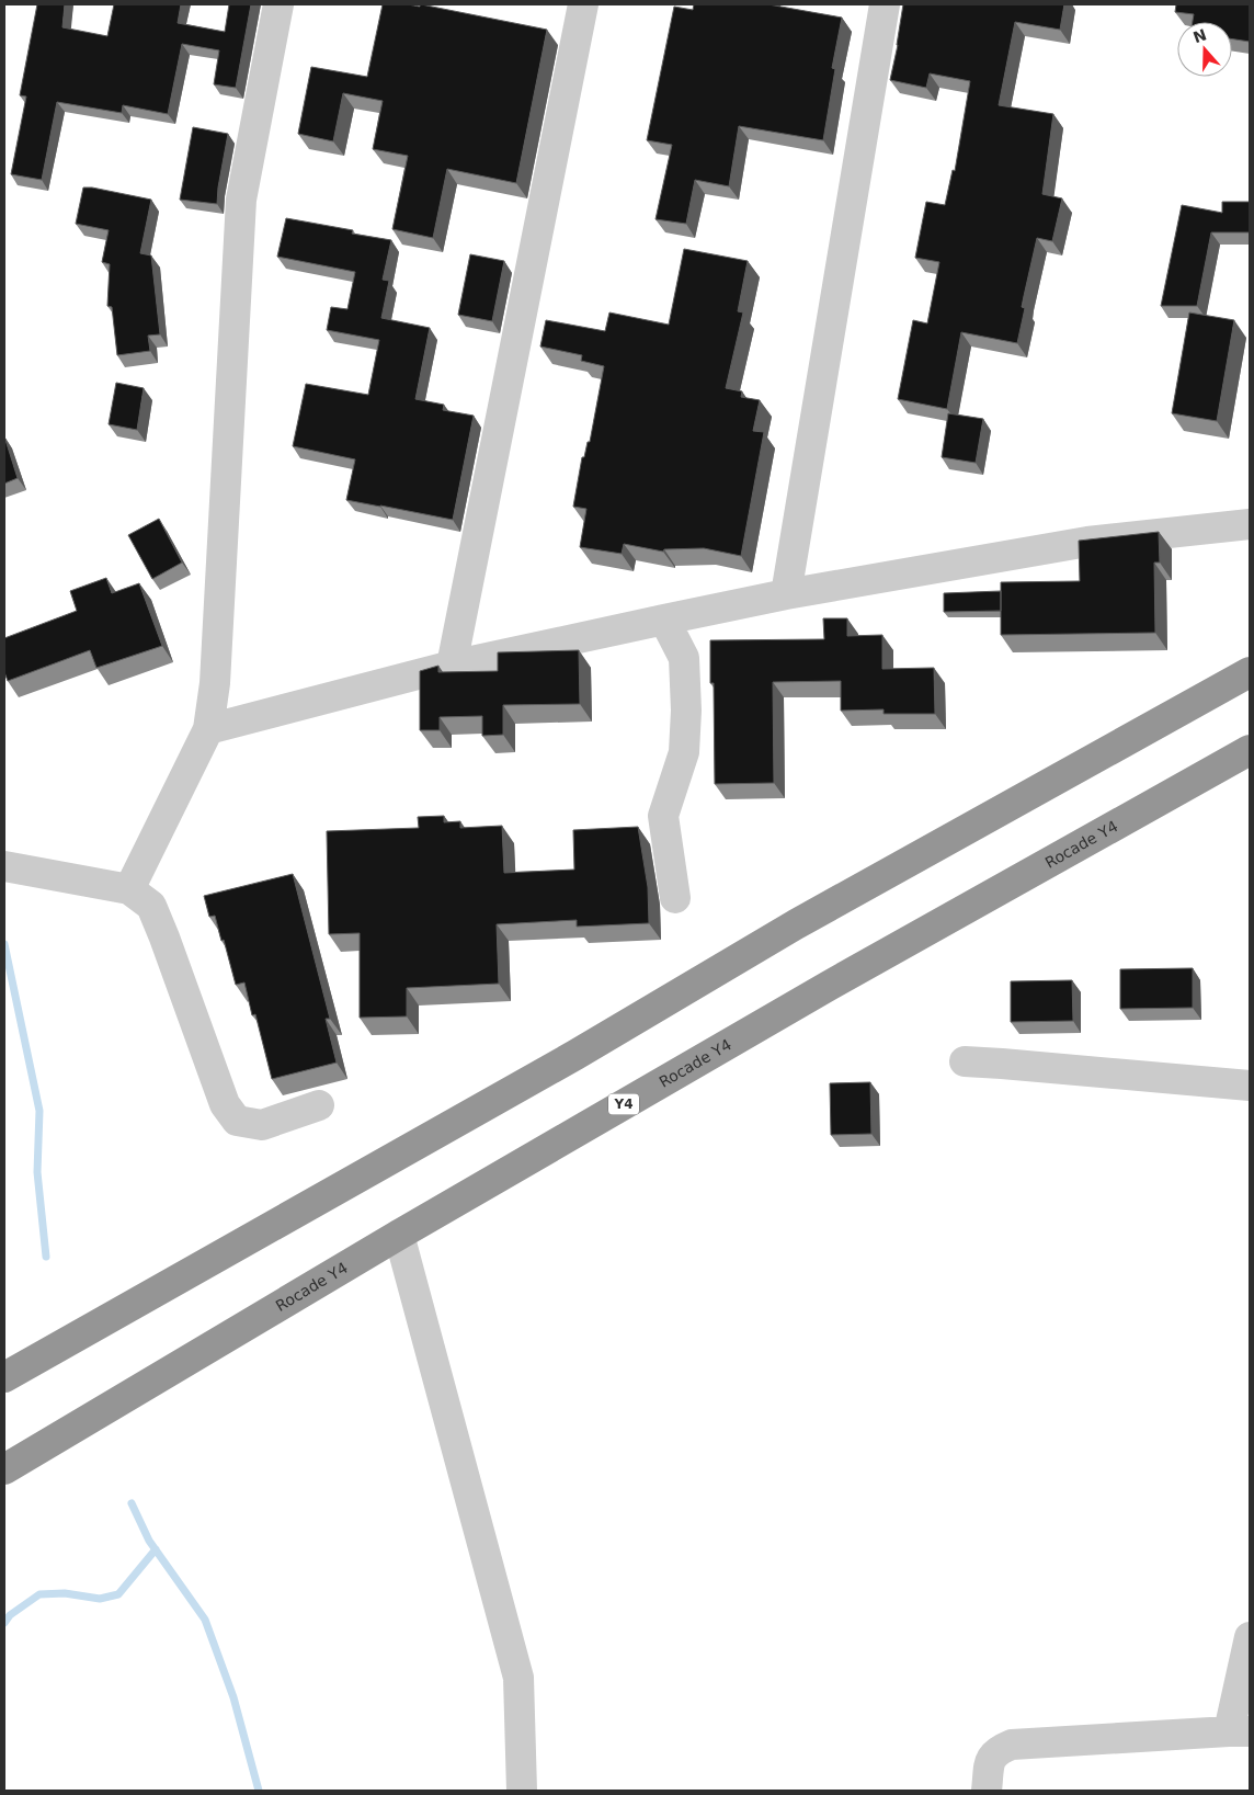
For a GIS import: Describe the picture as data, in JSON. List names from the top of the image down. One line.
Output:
{"streets":{"highway":["Rocade Y4","Y4"]},"north":"top"}
